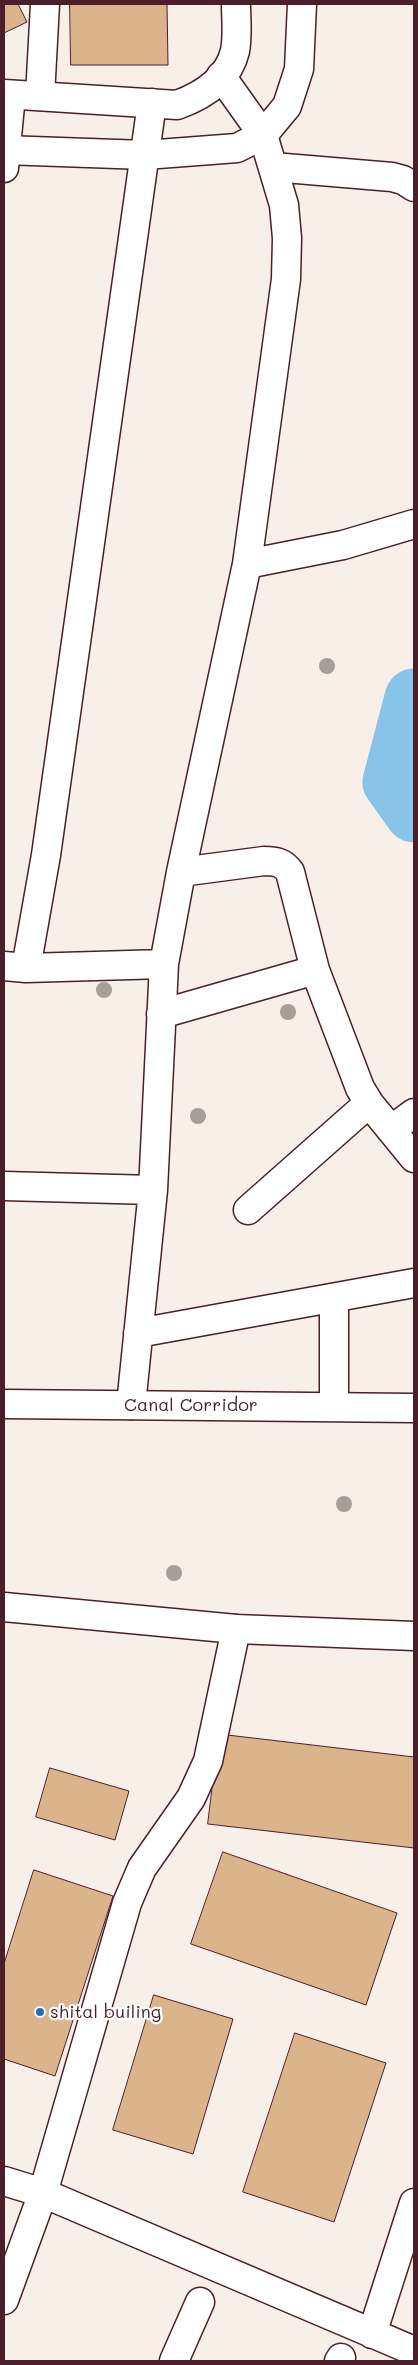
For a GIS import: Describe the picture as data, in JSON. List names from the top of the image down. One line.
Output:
{"streets":{"street":["Canal Corridor"]},"places":["shital builing"]}
